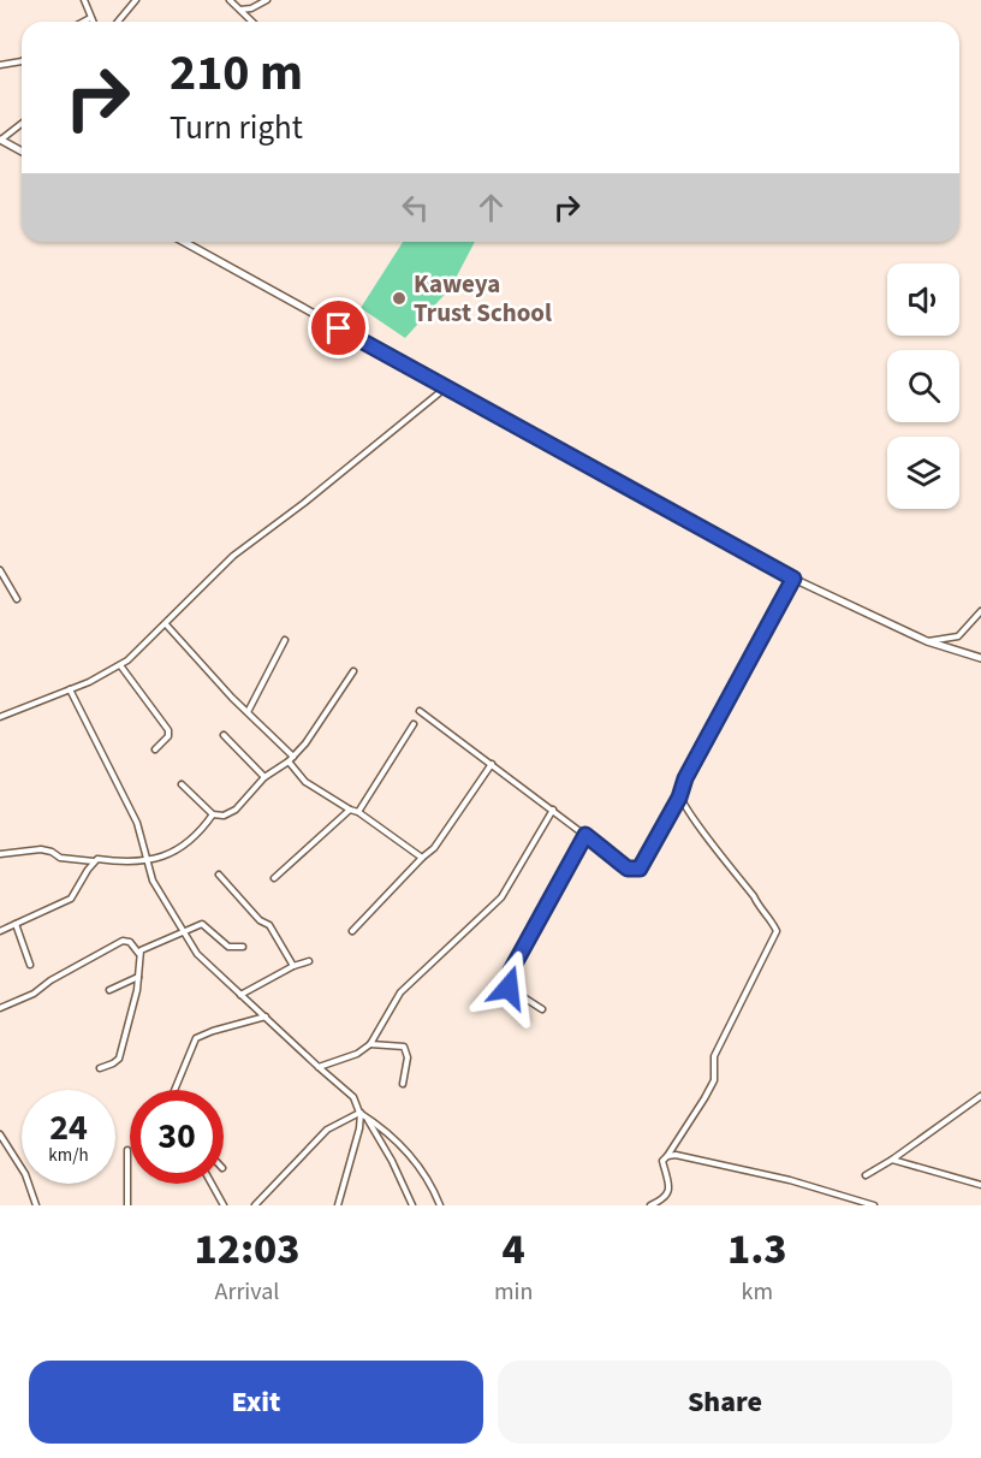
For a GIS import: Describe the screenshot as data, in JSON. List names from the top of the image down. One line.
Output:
{"places":["Kaweya Trust School"],"page":{"turn":["210 m","Turn right"],"speed":"24 km/h","limit":"30","eta":["12:03","Arrival","4","min","1.3","km"],"buttons":["Exit","Share"]}}
